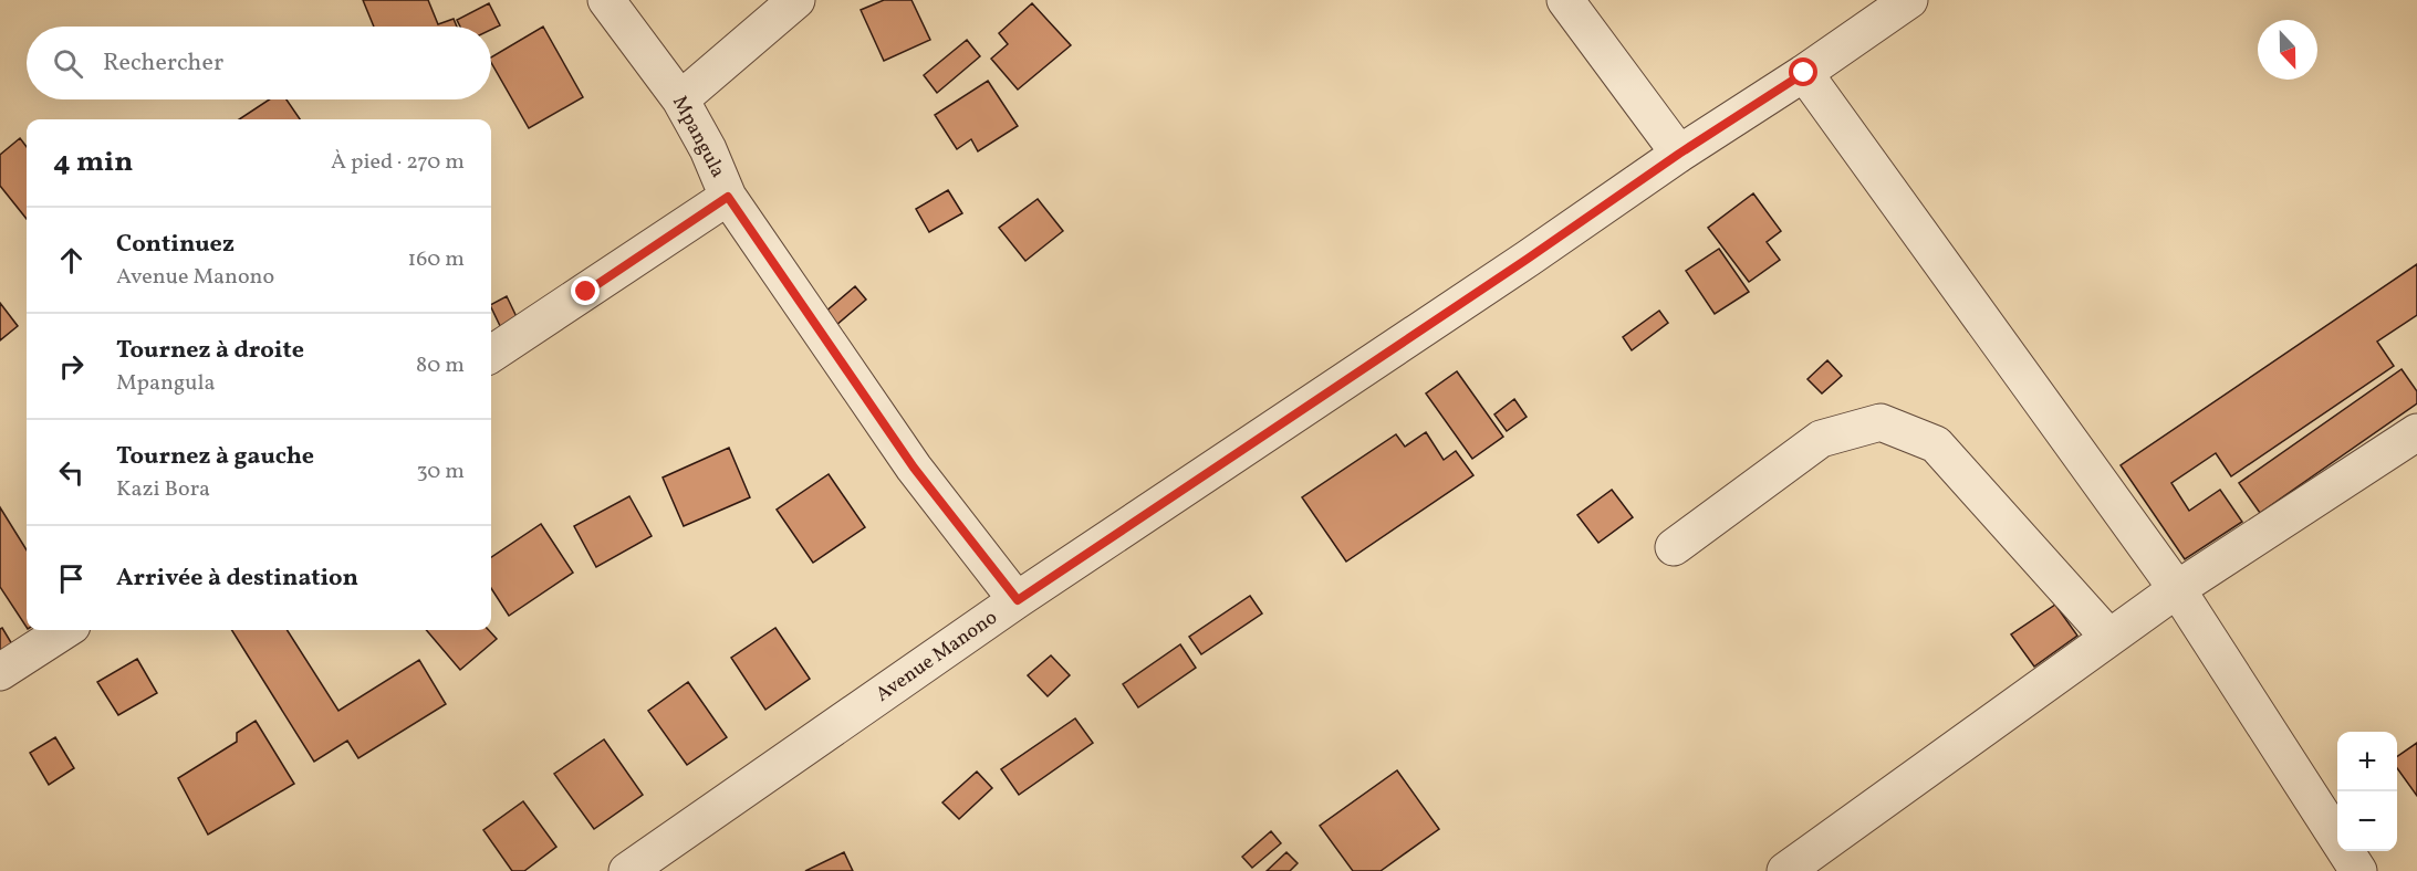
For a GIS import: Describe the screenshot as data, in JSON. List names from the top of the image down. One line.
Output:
{"streets":{"street":["Mpangula","Avenue Manono"]},"crossings":[["Mpangula","Avenue Manono"]],"north":"bottom","page":{"search":"Rechercher","heading":["4 min","À pied · 270 m"],"list":[["Continuez","Avenue Manono","160 m"],["Tournez à droite","Mpangula","80 m"],["Tournez à gauche","Kazi Bora","30 m"],"Arrivée à destination"],"map_buttons":["+","−"]}}
